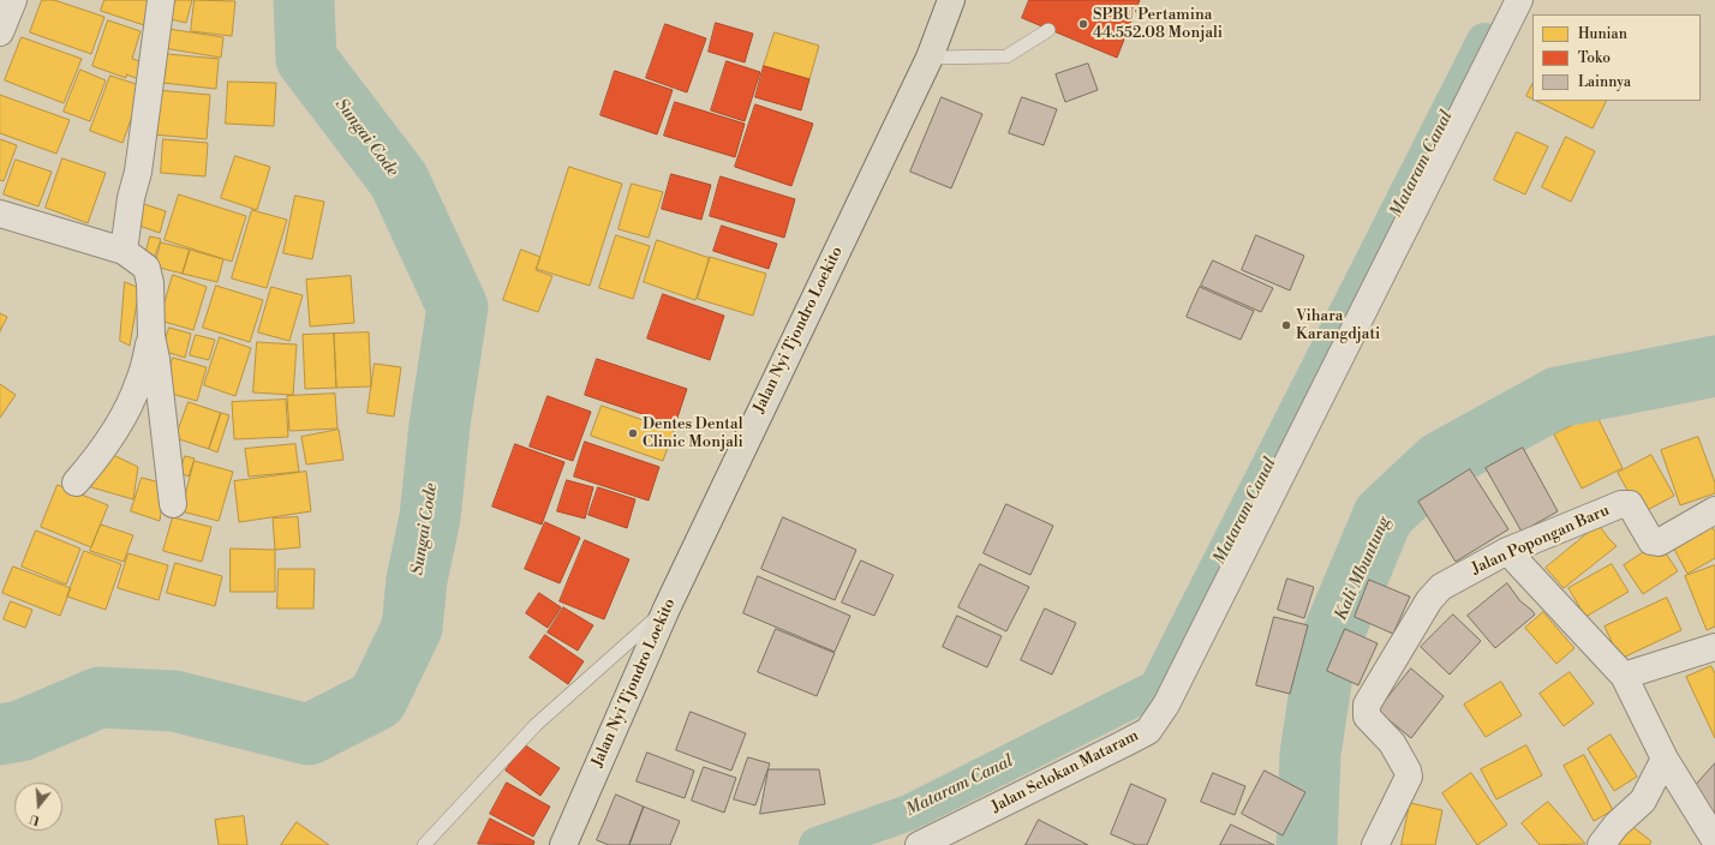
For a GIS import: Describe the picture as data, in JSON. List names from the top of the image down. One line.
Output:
{"streets":{"main road":["Jalan Nyi Tjondro Loekito"],"street":["Jalan Popongan Baru","Jalan Selokan Mataram"]},"water":["Sungai Code","Mataram Canal","Kali Mbuntung"],"places":["SPBU Pertamina 44.552.08 Monjali","Vihara Karangdjati","Dentes Dental Clinic Monjali"],"legend":["Hunian","Toko","Lainnya"],"north":"bottom"}
